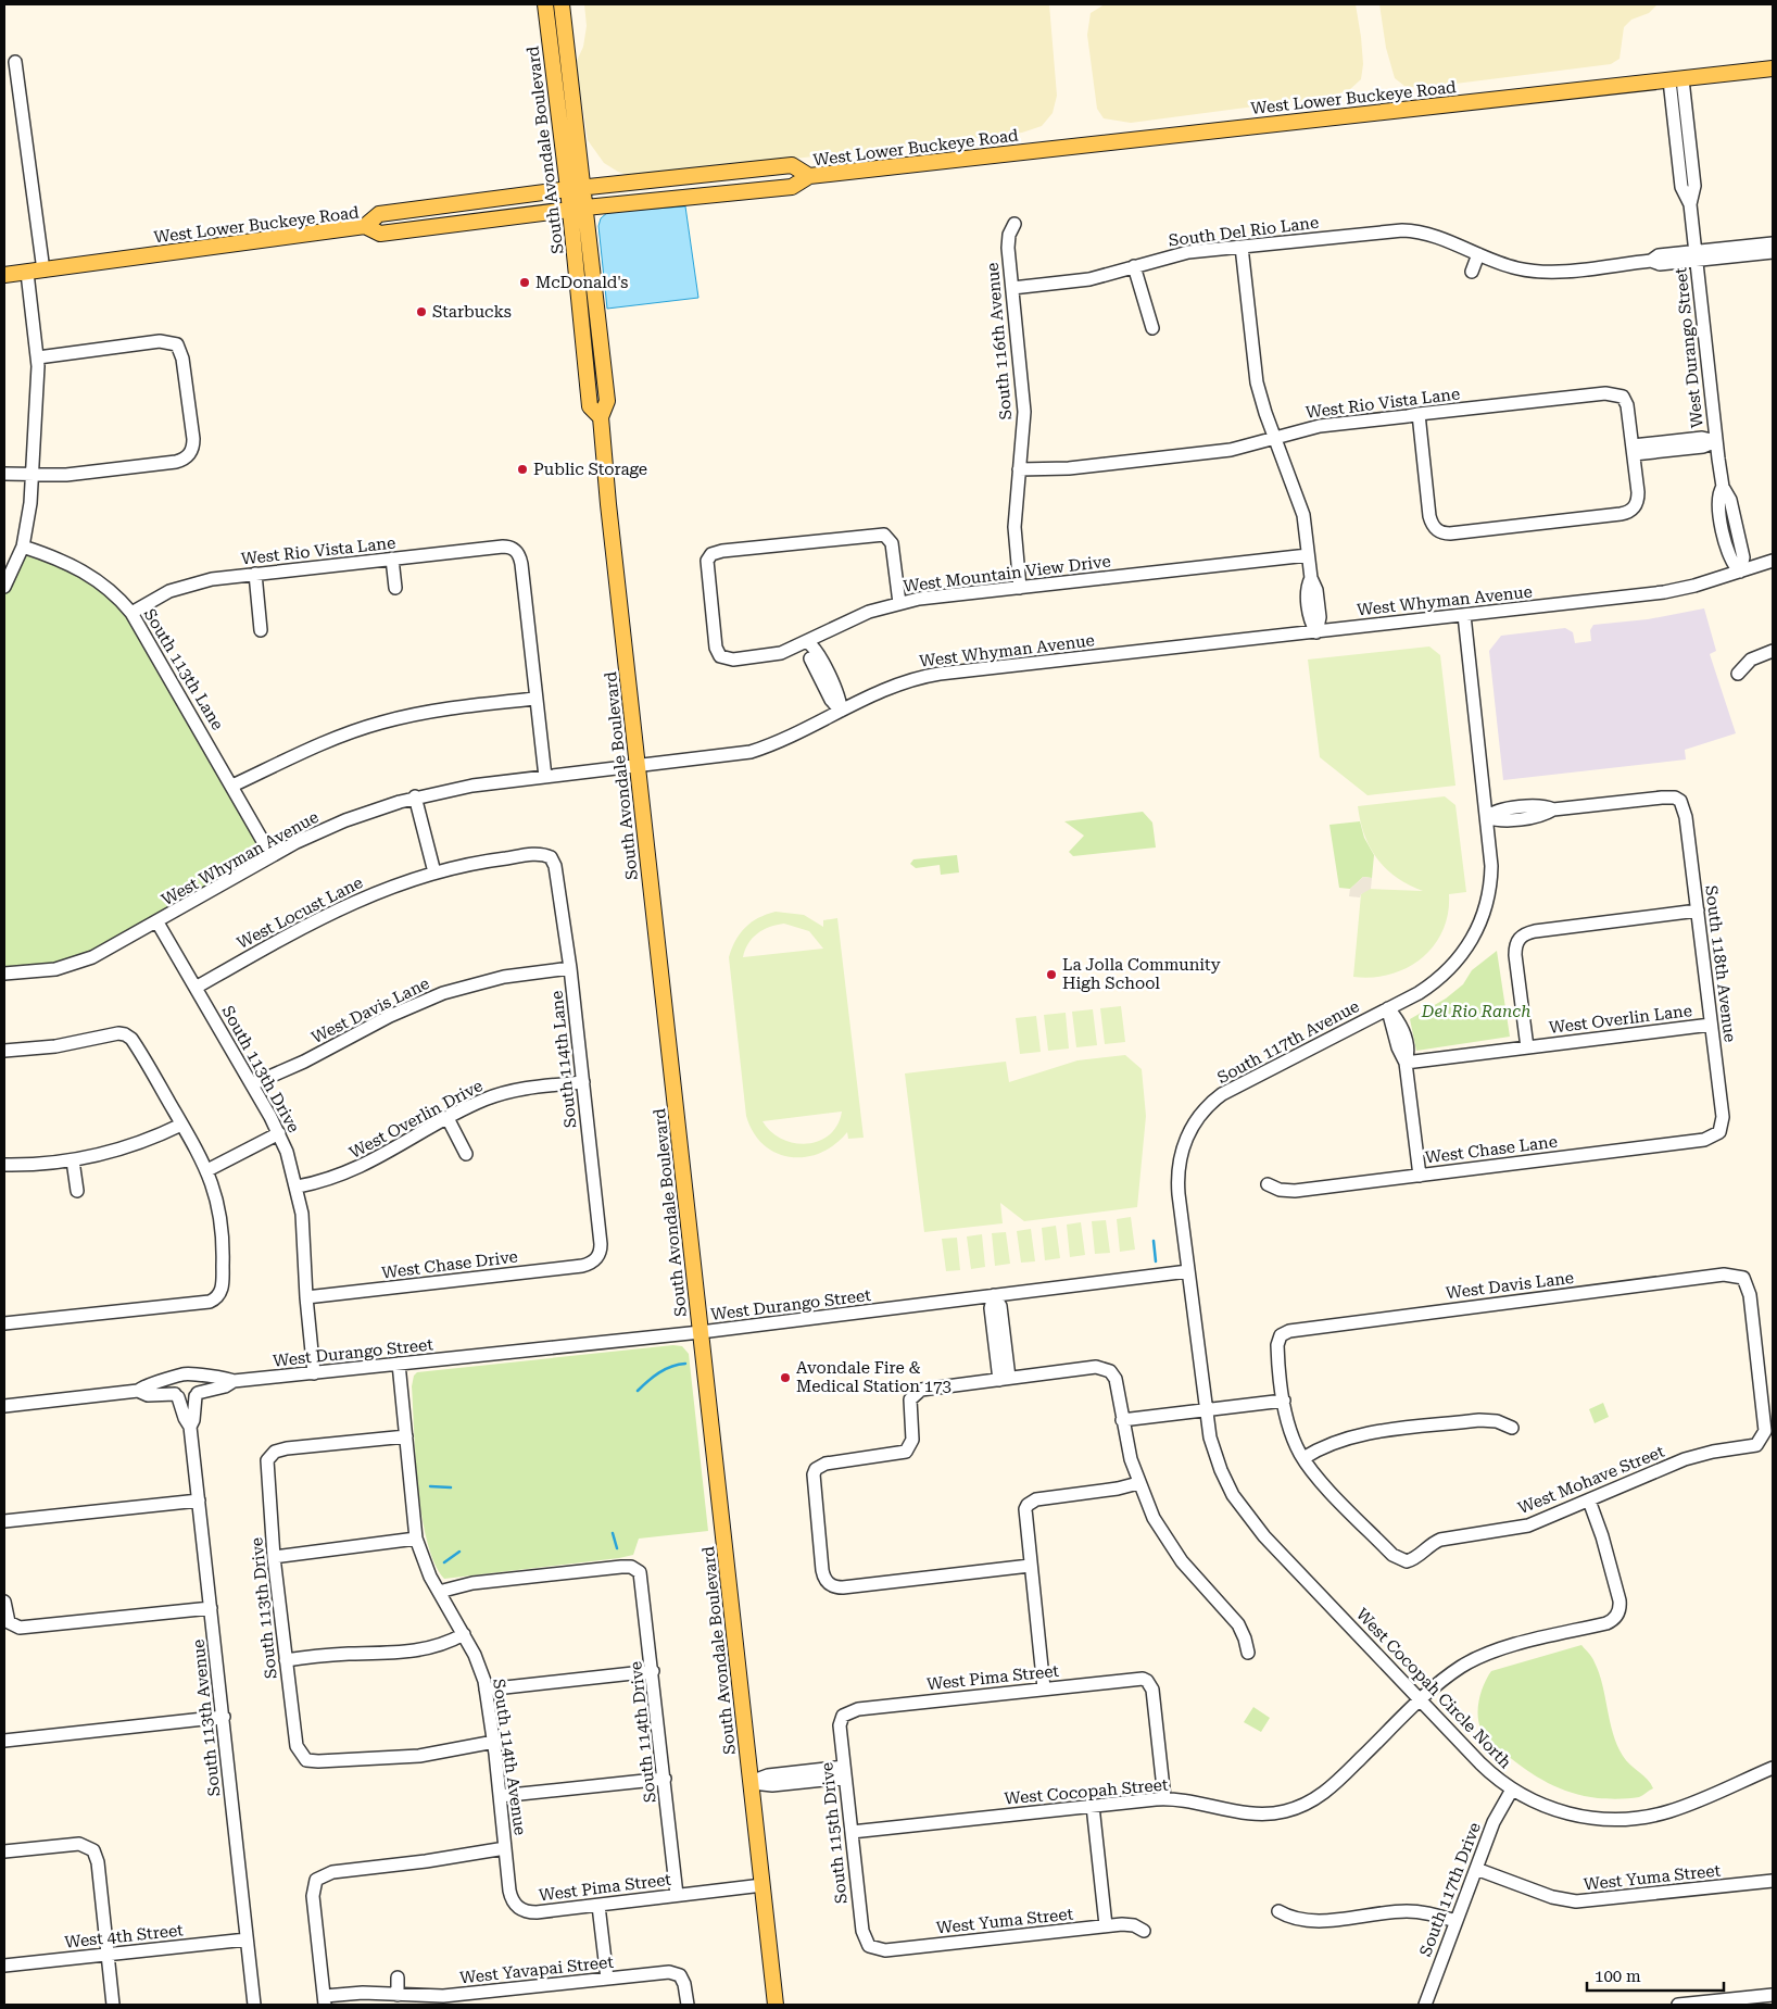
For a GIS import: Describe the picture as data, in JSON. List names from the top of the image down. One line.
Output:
{"streets":{"main road":["West Lower Buckeye Road","South Avondale Boulevard"],"street":["South Del Rio Lane","South 116th Avenue","West Durango Street","West Rio Vista Lane","West Mountain View Drive","West Whyman Avenue","South 113th Lane","West Locust Lane","South 118th Avenue","West Davis Lane","West Overlin Lane","South 117th Avenue","South 114th Lane","South 113th Drive","West Overlin Drive","West Chase Lane","West Chase Drive","West Mohave Street","West Pima Street","West Cocopah Circle North","South 113th Avenue","South 114th Drive","South 114th Avenue","West Cocopah Street","South 115th Drive","West Yuma Street","South 117th Drive","West 4th Street","West Yavapai Street"]},"crossings":[["West Lower Buckeye Road","South Avondale Boulevard"],["West Lower Buckeye Road","West Durango Street"],["South Avondale Boulevard","West Durango Street"],["South Avondale Boulevard","West Whyman Avenue"],["South Avondale Boulevard","West Pima Street"],["South Del Rio Lane","South 116th Avenue"],["South Del Rio Lane","West Durango Street"],["South 116th Avenue","West Rio Vista Lane"],["South 116th Avenue","West Mountain View Drive"],["West Durango Street","West Whyman Avenue"],["West Durango Street","South 117th Avenue"],["West Durango Street","South 113th Drive"],["West Durango Street","South 113th Avenue"],["West Durango Street","South 114th Avenue"],["West Rio Vista Lane","South 113th Lane"],["West Whyman Avenue","South 113th Lane"],["West Whyman Avenue","South 117th Avenue"],["West Whyman Avenue","South 113th Drive"],["West Locust Lane","South 114th Lane"],["West Locust Lane","South 113th Drive"],["South 118th Avenue","West Overlin Lane"],["South 118th Avenue","South 117th Avenue"],["South 118th Avenue","West Chase Lane"],["West Davis Lane","South 114th Lane"],["West Davis Lane","South 113th Drive"],["West Davis Lane","West Mohave Street"],["South 117th Avenue","West Cocopah Circle North"],["South 114th Lane","West Overlin Drive"],["South 114th Lane","West Chase Drive"],["South 113th Drive","West Overlin Drive"],["South 113th Drive","West Chase Drive"],["South 113th Drive","South 114th Avenue"],["West Mohave Street","West Cocopah Street"],["West Pima Street","South 114th Drive"],["West Pima Street","South 114th Avenue"],["West Pima Street","West Cocopah Street"],["West Pima Street","South 115th Drive"],["West Cocopah Circle North","West Cocopah Street"],["West Cocopah Circle North","South 117th Drive"],["South 113th Avenue","West 4th Street"],["South 114th Drive","South 114th Avenue"],["West Cocopah Street","South 115th Drive"],["South 115th Drive","West Yuma Street"],["West Yuma Street","South 117th Drive"]],"parks":["Del Rio Ranch"],"places":["McDonald's","Starbucks","Public Storage","La Jolla Community High School","Avondale Fire & Medical Station 173"],"scale_bar":"100 m"}
